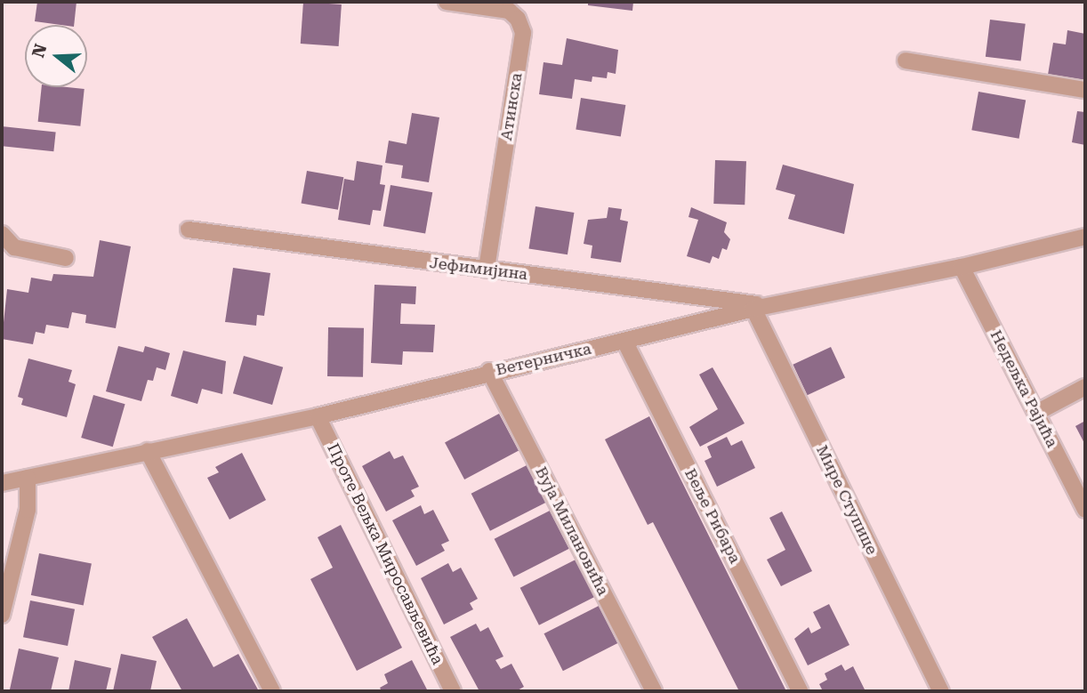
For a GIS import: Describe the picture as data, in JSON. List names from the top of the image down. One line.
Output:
{"streets":{"street":["Атинска","Јефимијина","Ветерничка","Недељка Рајића","Мире Ступице","Веље Рибара","Вуја Милановића","Проте Вељка Миросављевића"]},"crossings":[["Атинска","Јефимијина"],["Јефимијина","Ветерничка"],["Јефимијина","Мире Ступице"],["Ветерничка","Недељка Рајића"],["Ветерничка","Мире Ступице"],["Ветерничка","Веље Рибара"],["Ветерничка","Вуја Милановића"],["Ветерничка","Проте Вељка Миросављевића"]],"north":"left"}
